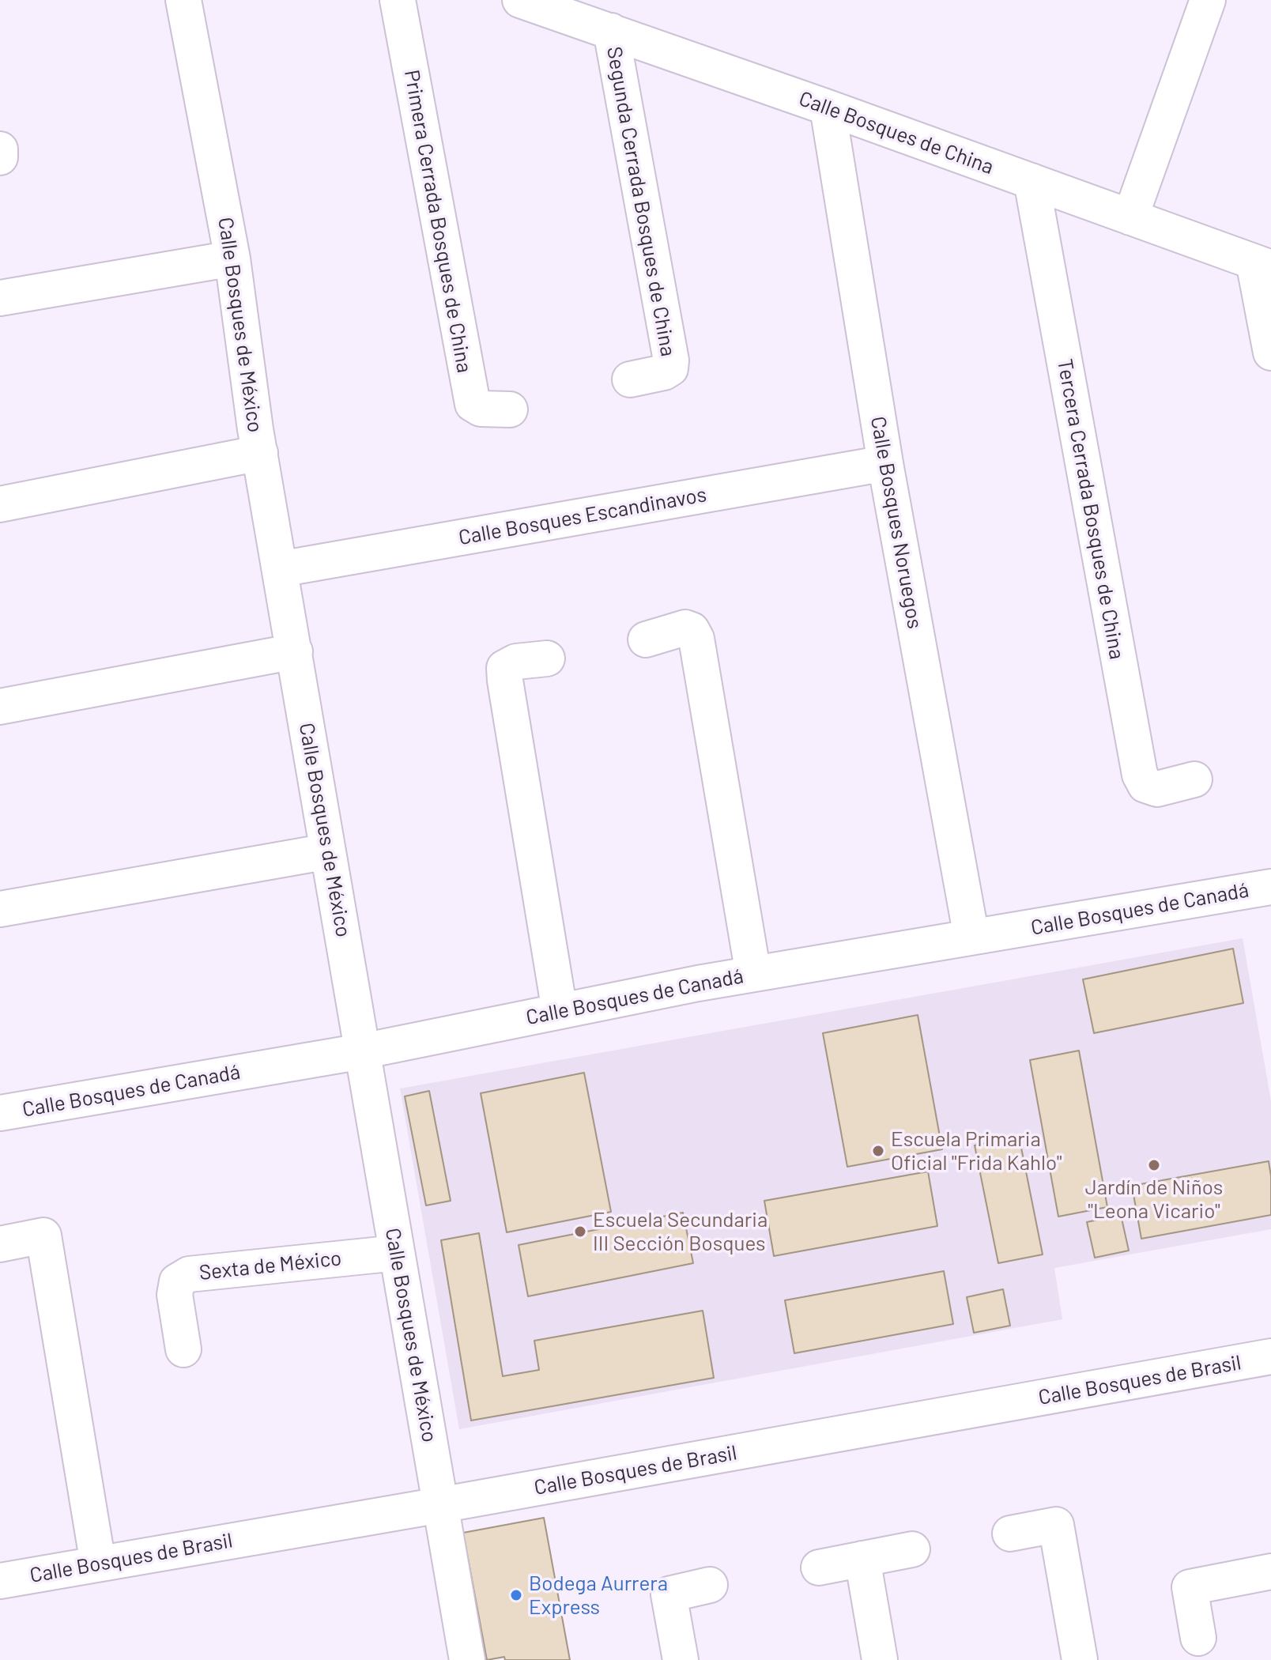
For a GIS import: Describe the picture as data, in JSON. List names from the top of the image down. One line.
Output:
{"streets":{"street":["Calle Bosques de China","Segunda Cerrada Bosques de China","Primera Cerrada Bosques de China","Calle Bosques de México","Tercera Cerrada Bosques de China","Calle Bosques Escandinavos","Calle Bosques Noruegos","Calle Bosques de Canadá","Sexta de México","Calle Bosques de Brasil"]},"crossings":[["Calle Bosques de China","Segunda Cerrada Bosques de China"],["Calle Bosques de China","Tercera Cerrada Bosques de China"],["Calle Bosques de China","Calle Bosques Noruegos"],["Calle Bosques de México","Calle Bosques Escandinavos"],["Calle Bosques de México","Calle Bosques de Canadá"],["Calle Bosques de México","Sexta de México"],["Calle Bosques de México","Calle Bosques de Brasil"],["Calle Bosques Escandinavos","Calle Bosques Noruegos"],["Calle Bosques Noruegos","Calle Bosques de Canadá"]],"places":["Escuela Primaria Oficial \"Frida Kahlo\"","Jardín de Niños \"Leona Vicario\"","Escuela Secundaria III Sección Bosques","Bodega Aurrera Express"]}
